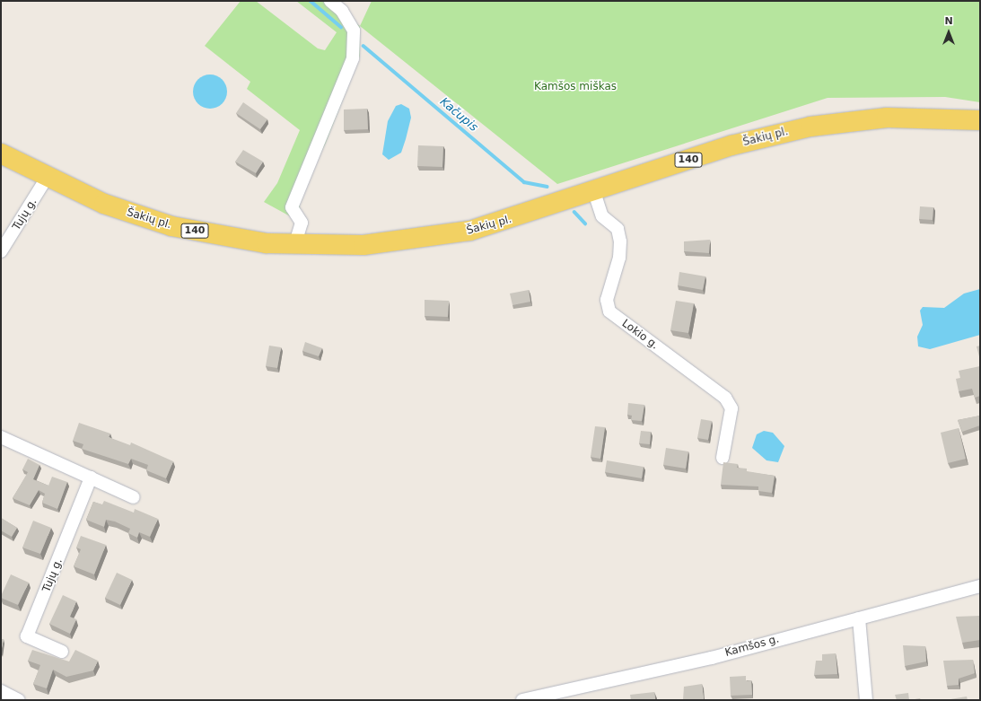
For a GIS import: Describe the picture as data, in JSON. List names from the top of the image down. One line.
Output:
{"streets":{"main road":["Šakių pl.","140"],"street":["Tujų g.","Lokio g.","Kamšos g."]},"crossings":[["Šakių pl.","Tujų g."],["Šakių pl.","Lokio g."]],"water":["Kačupis"],"parks":["Kamšos miškas"],"north":"top"}
